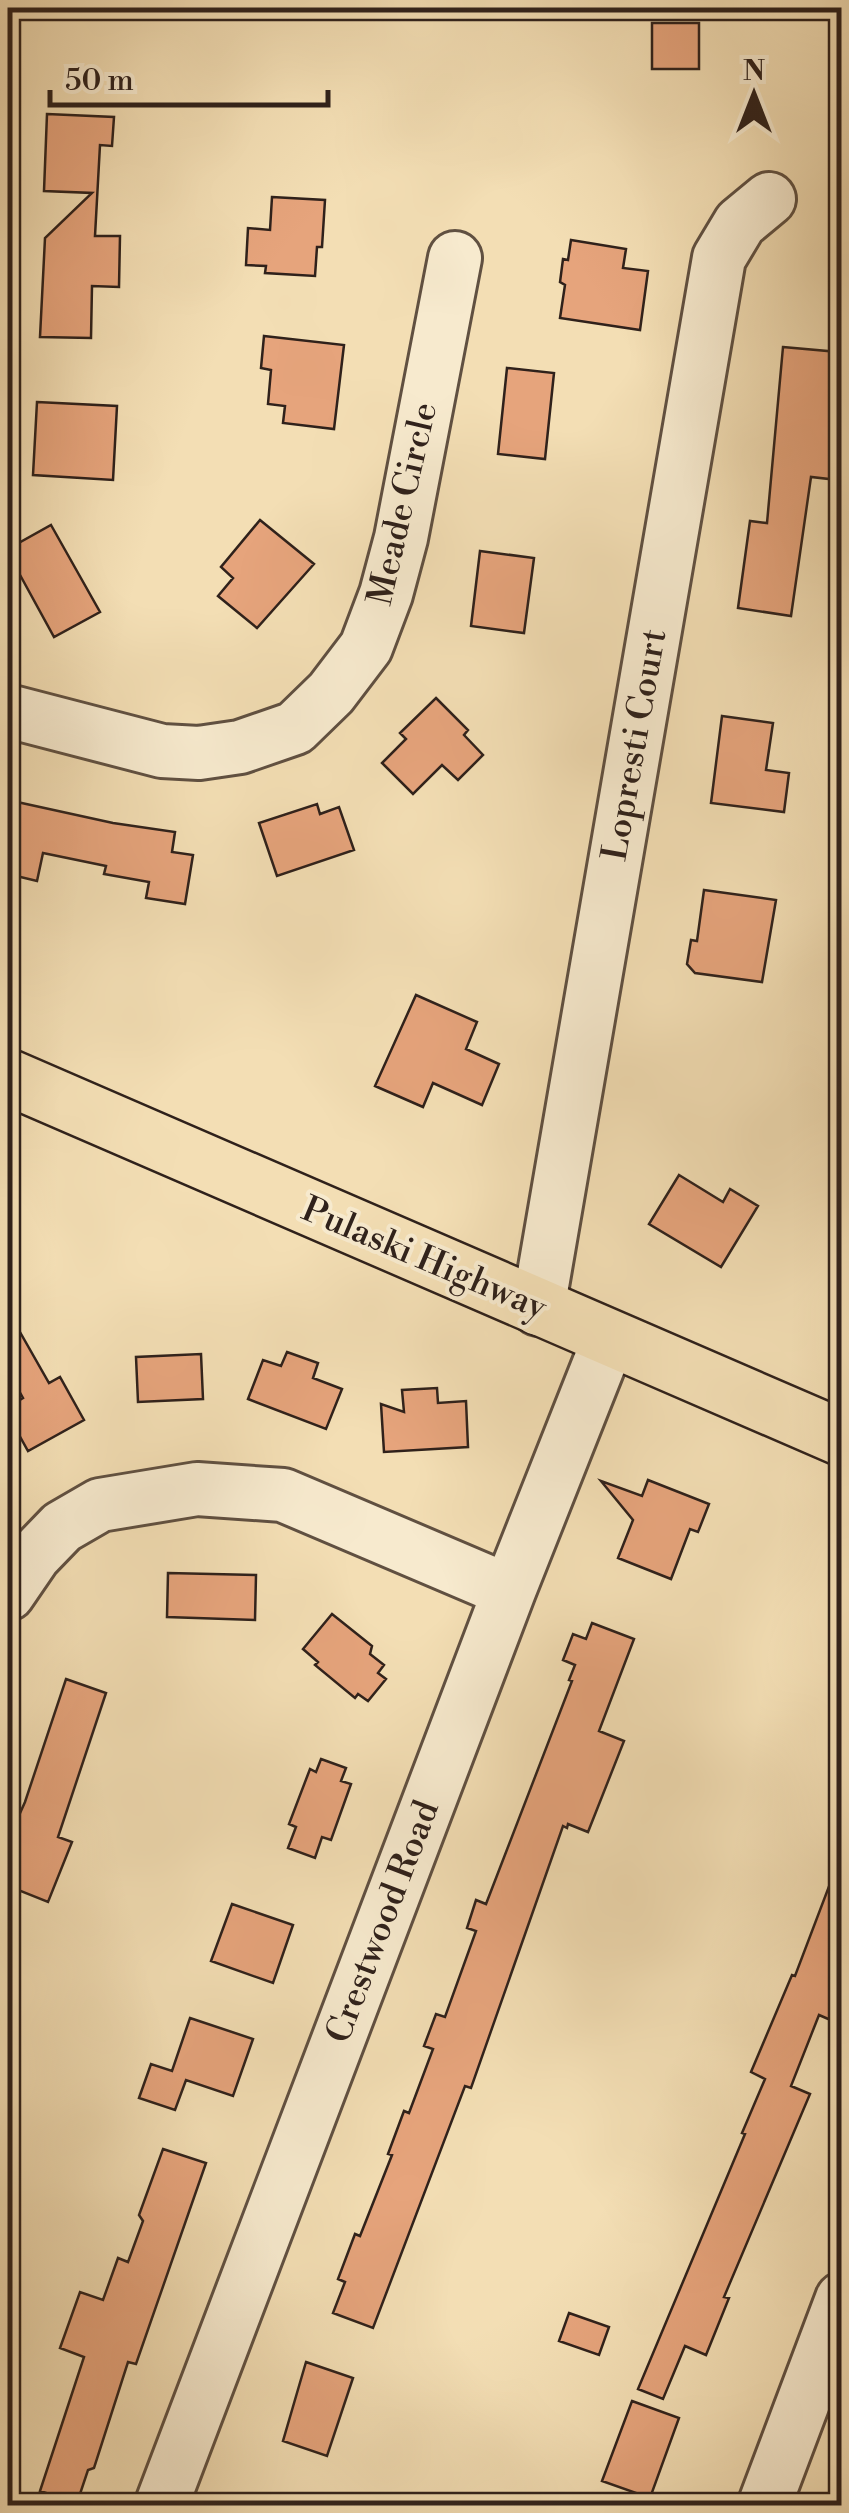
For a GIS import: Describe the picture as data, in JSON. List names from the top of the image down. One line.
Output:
{"streets":{"main road":["Pulaski Highway"],"street":["Meade Circle","Lopresti Court","Crestwood Road"]},"crossings":[["Lopresti Court","Pulaski Highway"],["Pulaski Highway","Crestwood Road"]],"scale_bar":"50 m","north":"top"}
